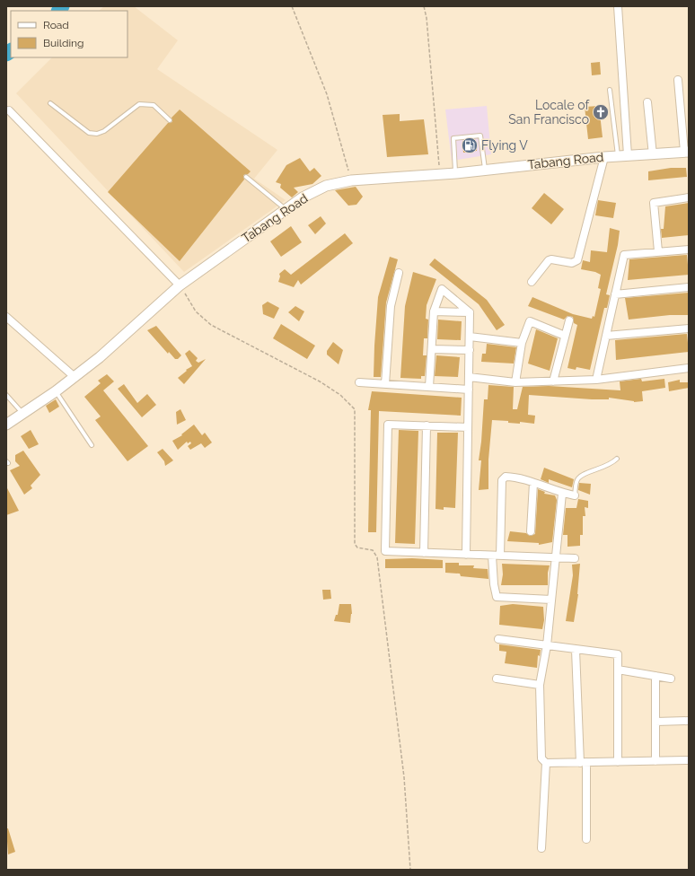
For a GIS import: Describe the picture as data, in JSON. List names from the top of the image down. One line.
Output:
{"streets":{"main road":["Tabang Road"]},"places":{"church":["Locale of San Francisco"],"fuel station":["Flying V"]},"legend":["Road","Building"]}
